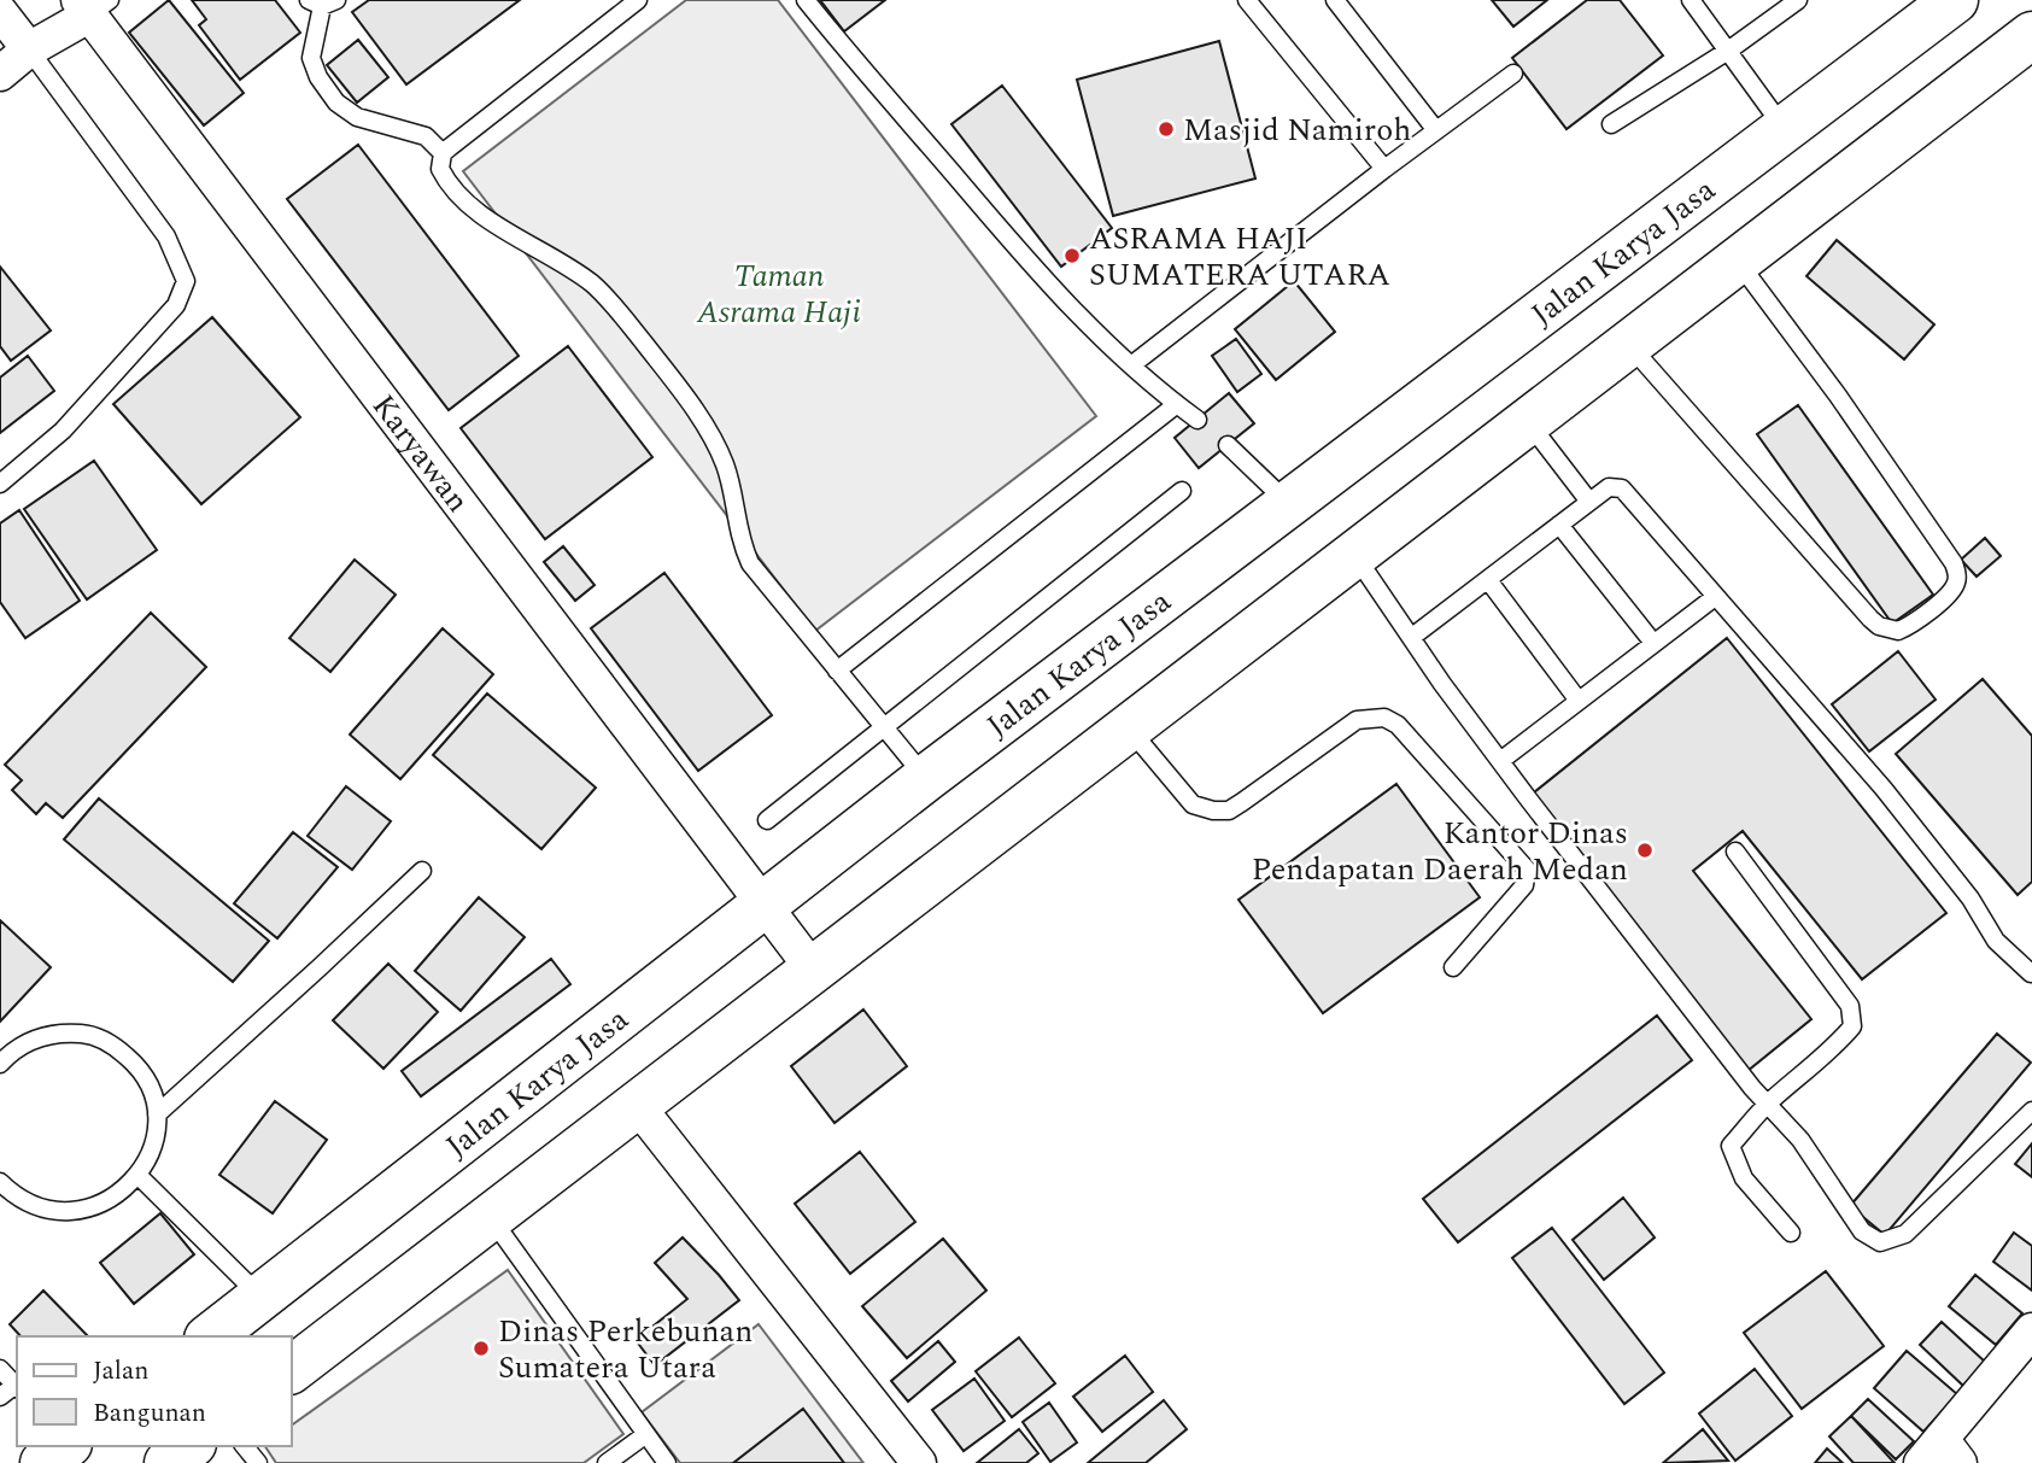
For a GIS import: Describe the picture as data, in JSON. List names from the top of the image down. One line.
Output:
{"streets":{"highway":["Jalan Karya Jasa"],"street":["Karyawan"]},"crossings":[["Jalan Karya Jasa","Karyawan"]],"parks":["Taman Asrama Haji"],"places":["Masjid Namiroh","ASRAMA HAJI SUMATERA UTARA","Kantor Dinas Pendapatan Daerah Medan","Dinas Perkebunan Sumatera Utara"],"legend":["Jalan","Bangunan"]}
